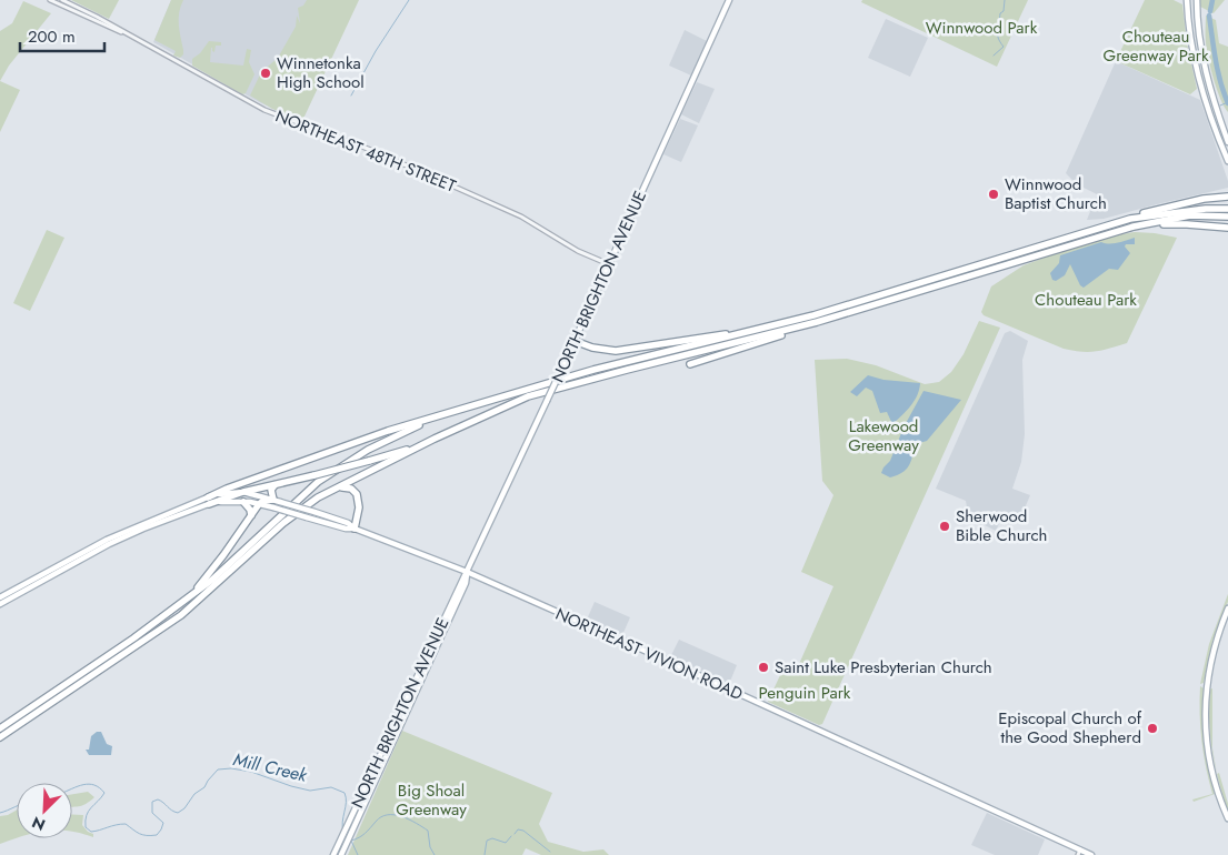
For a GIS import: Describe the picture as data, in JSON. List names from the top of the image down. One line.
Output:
{"streets":{"main road":["NORTH BRIGHTON AVENUE","NORTHEAST VIVION ROAD"],"street":["NORTHEAST 48TH STREET"]},"crossings":[["NORTHEAST 48TH STREET","NORTH BRIGHTON AVENUE"],["NORTH BRIGHTON AVENUE","NORTHEAST VIVION ROAD"]],"water":["Mill Creek"],"parks":["Winnwood Park","Chouteau Greenway Park","Chouteau Park","Lakewood Greenway","Penguin Park","Big Shoal Greenway"],"places":["Winnetonka High School","Winnwood Baptist Church","Sherwood Bible Church","Saint Luke Presbyterian Church","Episcopal Church of the Good Shepherd"],"scale_bar":"200 m","north":"bottom left"}
